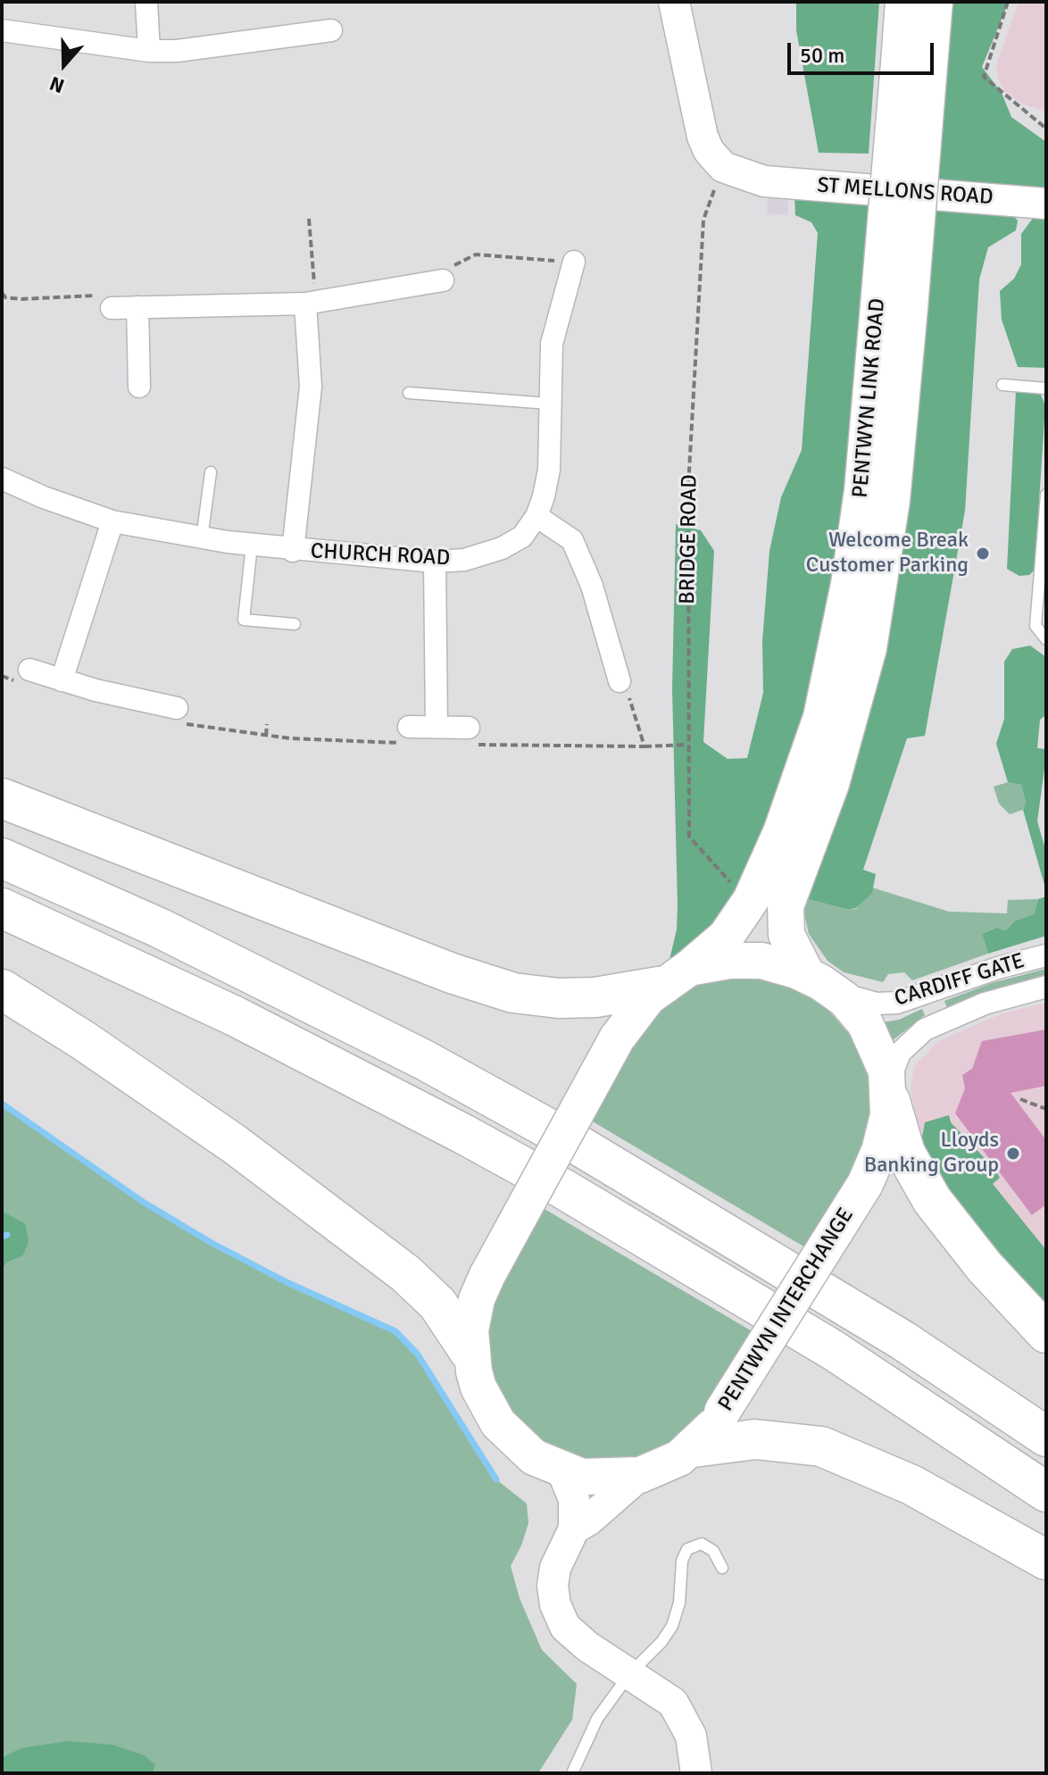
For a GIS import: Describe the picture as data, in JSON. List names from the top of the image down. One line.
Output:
{"streets":{"main road":["ST MELLONS ROAD","PENTWYN LINK ROAD","PENTWYN INTERCHANGE"],"street":["CHURCH ROAD","CARDIFF GATE"],"path":["BRIDGE ROAD"]},"crossings":[["ST MELLONS ROAD","BRIDGE ROAD"],["PENTWYN LINK ROAD","CARDIFF GATE"],["PENTWYN LINK ROAD","PENTWYN INTERCHANGE"],["CARDIFF GATE","PENTWYN INTERCHANGE"]],"places":["Welcome Break Customer Parking","Lloyds Banking Group"],"scale_bar":"50 m","north":"bottom"}
